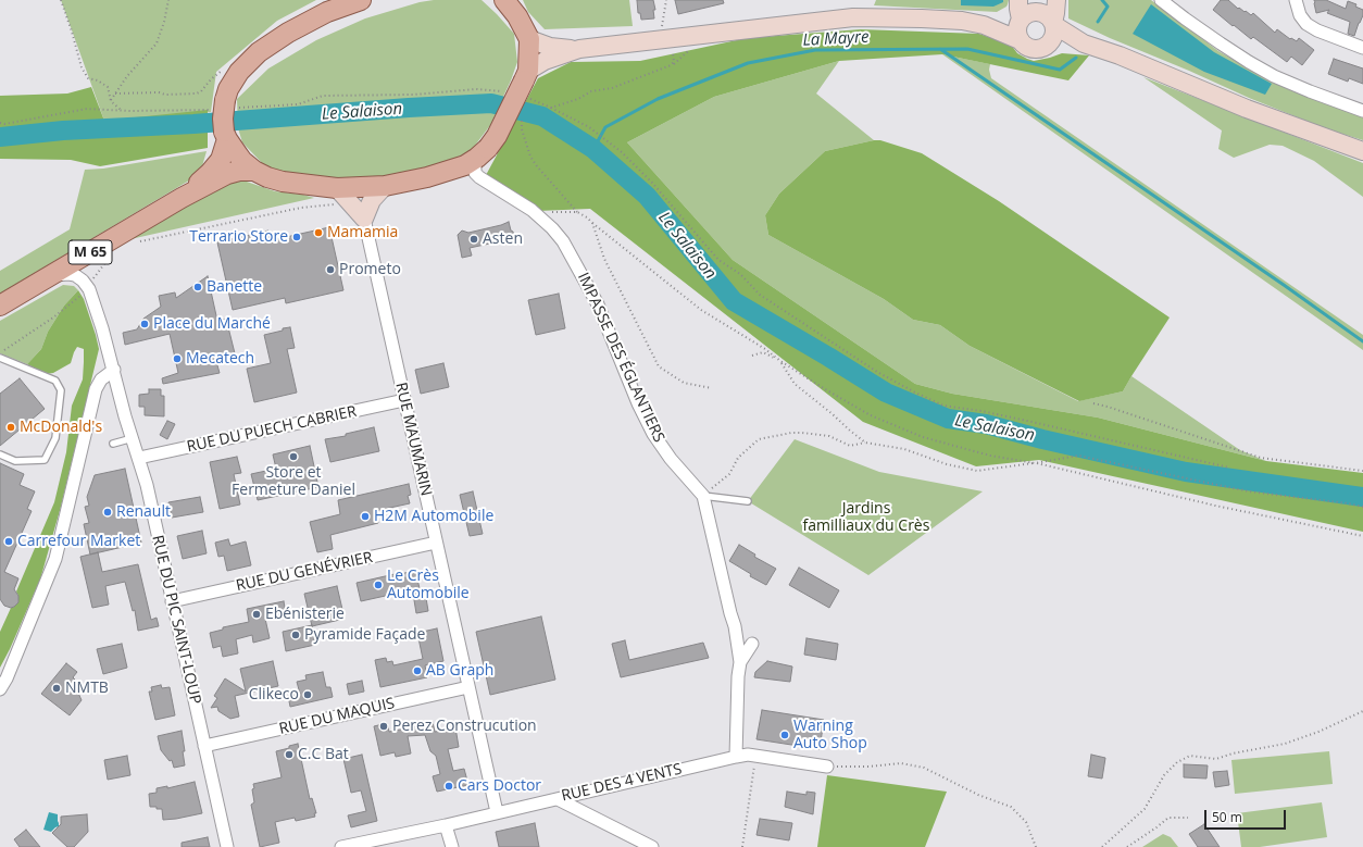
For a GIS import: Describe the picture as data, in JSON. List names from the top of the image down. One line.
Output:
{"streets":{"main road":["M 65"],"street":["IMPASSE DES ÉGLANTIERS","RUE DU PUECH CABRIER","RUE MAUMARIN","RUE DU GENÉVRIER","RUE DU PIC SAINT-LOUP","RUE DU MAQUIS","RUE DES 4 VENTS"]},"crossings":[["IMPASSE DES ÉGLANTIERS","RUE DES 4 VENTS"],["RUE DU PUECH CABRIER","RUE MAUMARIN"],["RUE DU PUECH CABRIER","RUE DU PIC SAINT-LOUP"],["RUE MAUMARIN","RUE DU GENÉVRIER"],["RUE MAUMARIN","RUE DU MAQUIS"],["RUE MAUMARIN","RUE DES 4 VENTS"],["RUE DU GENÉVRIER","RUE DU PIC SAINT-LOUP"],["RUE DU PIC SAINT-LOUP","RUE DU MAQUIS"]],"water":["La Mayre","Le Salaison"],"parks":["Jardins familliaux du Crès"],"places":["Mamamia","Terrario Store","Asten","Prometo","Banette","Place du Marché","Mecatech","McDonald's","Store et Fermeture Daniel","Renault","H2M Automobile","Carrefour Market","Le Crès Automobile","Ebénisterie","Pyramide Façade","AB Graph","NMTB","Clikeco","Perez Construcution","Warning Auto Shop","C.C Bat","Cars Doctor"],"scale_bar":"50 m"}
